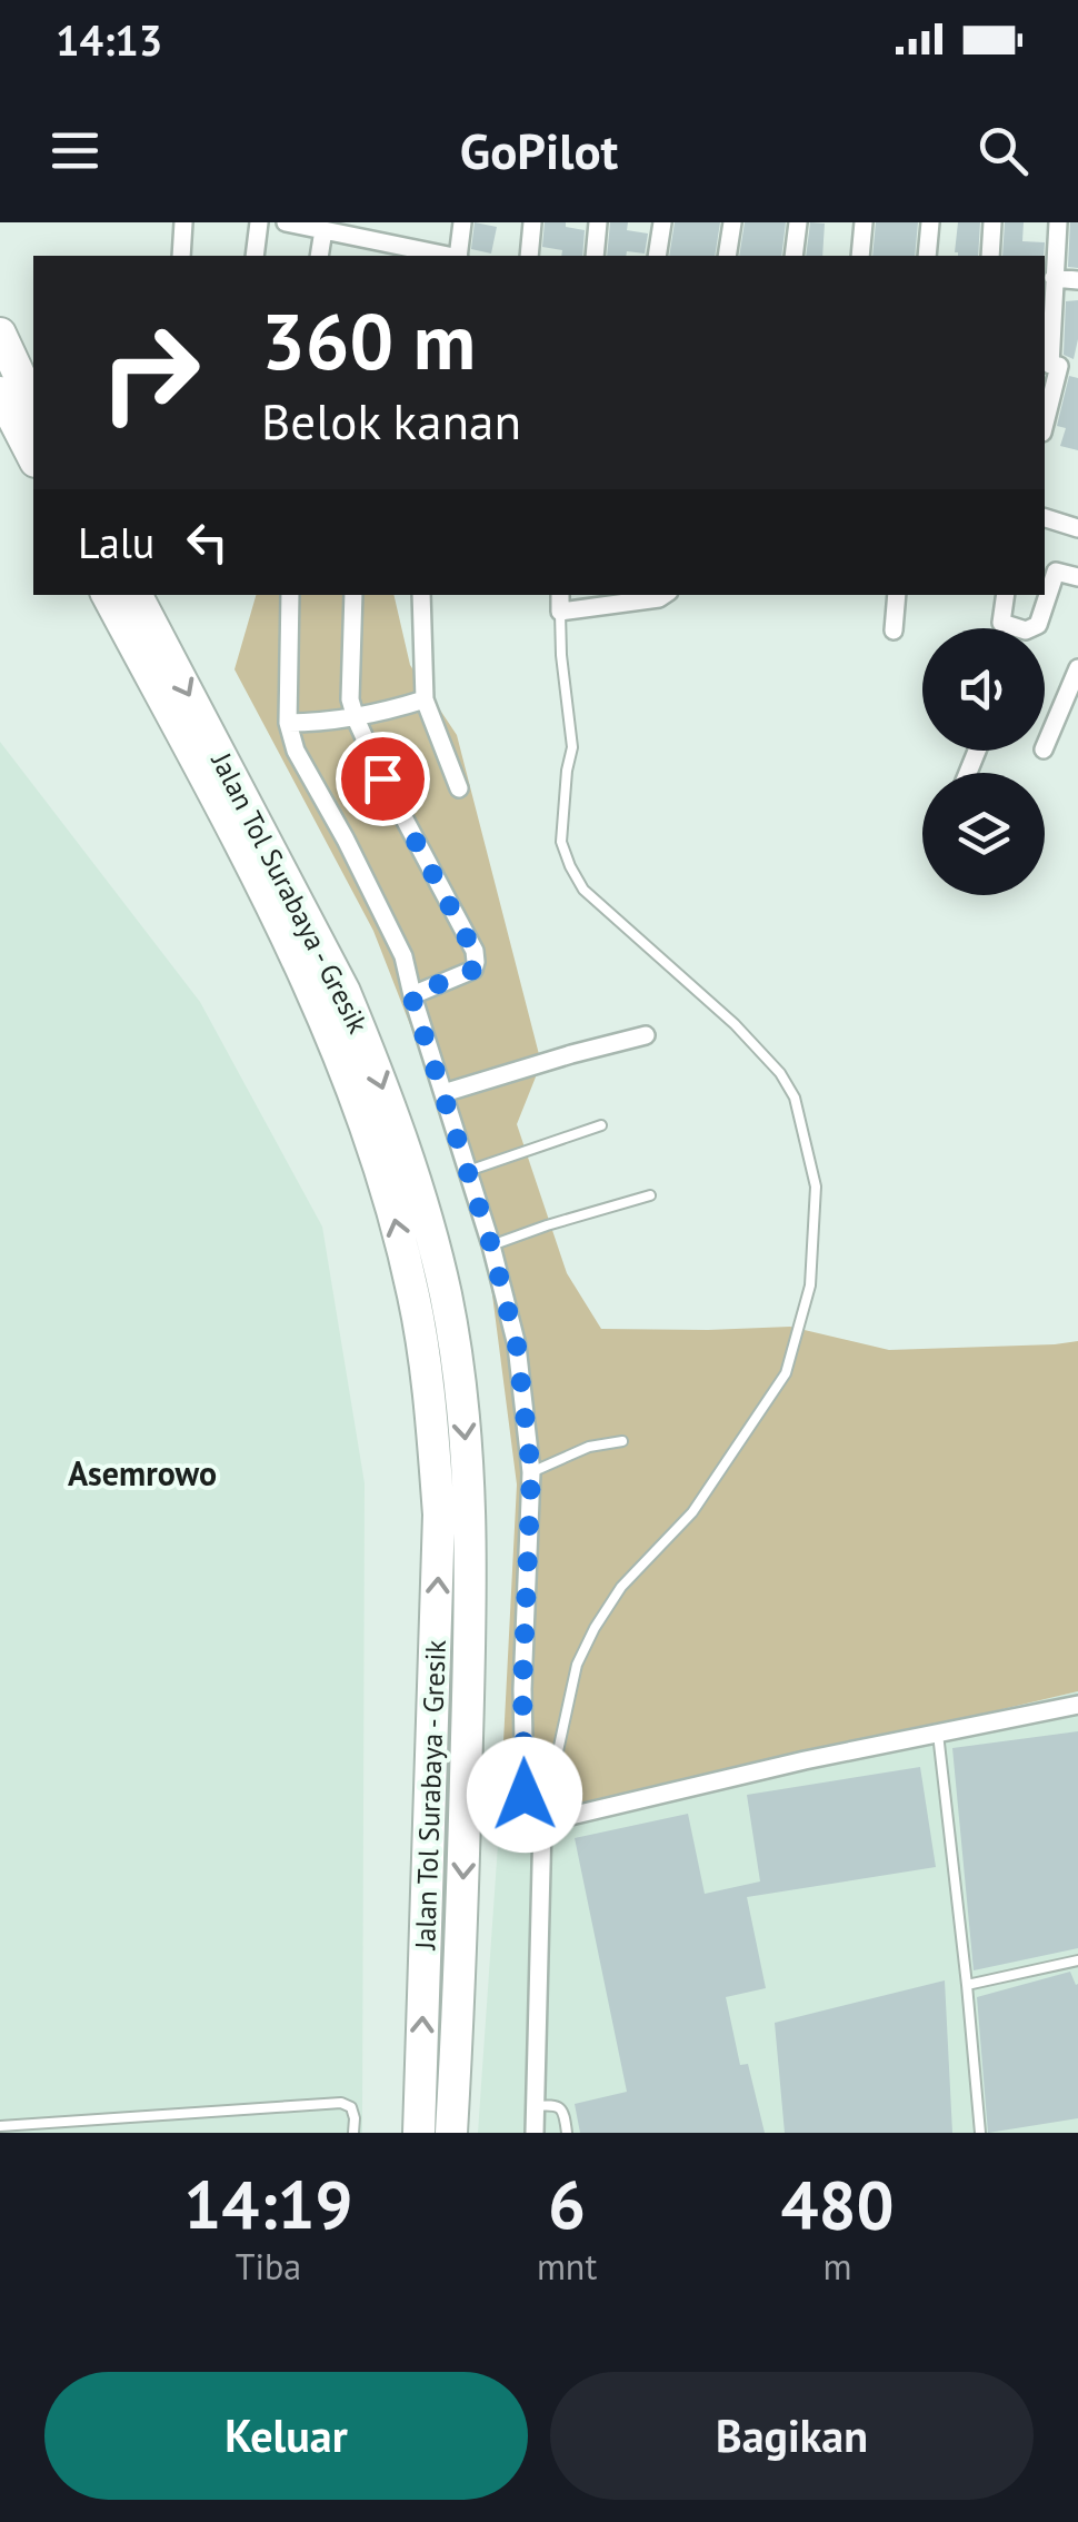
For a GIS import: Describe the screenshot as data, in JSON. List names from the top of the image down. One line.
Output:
{"streets":{"highway":["Jalan Tol Surabaya - Gresik"]},"districts":["Asemrowo"],"page":{"status":"14:13","header":"GoPilot","turn":["360 m","Belok kanan"],"then":"Lalu","eta":["14:19","Tiba","6","mnt","480","m"],"buttons":["Keluar","Bagikan"]}}
